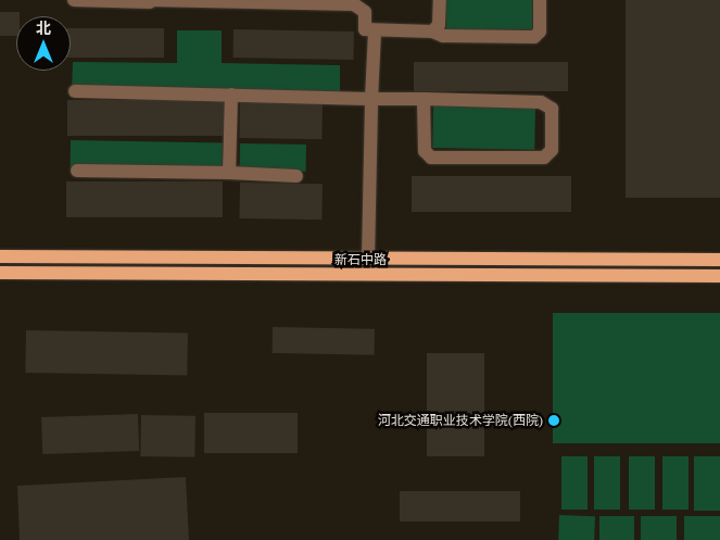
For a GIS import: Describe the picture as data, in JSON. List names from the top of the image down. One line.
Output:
{"streets":{"main road":["新石中路"]},"places":["河北交通职业技术学院(西院)"],"north":"top"}
